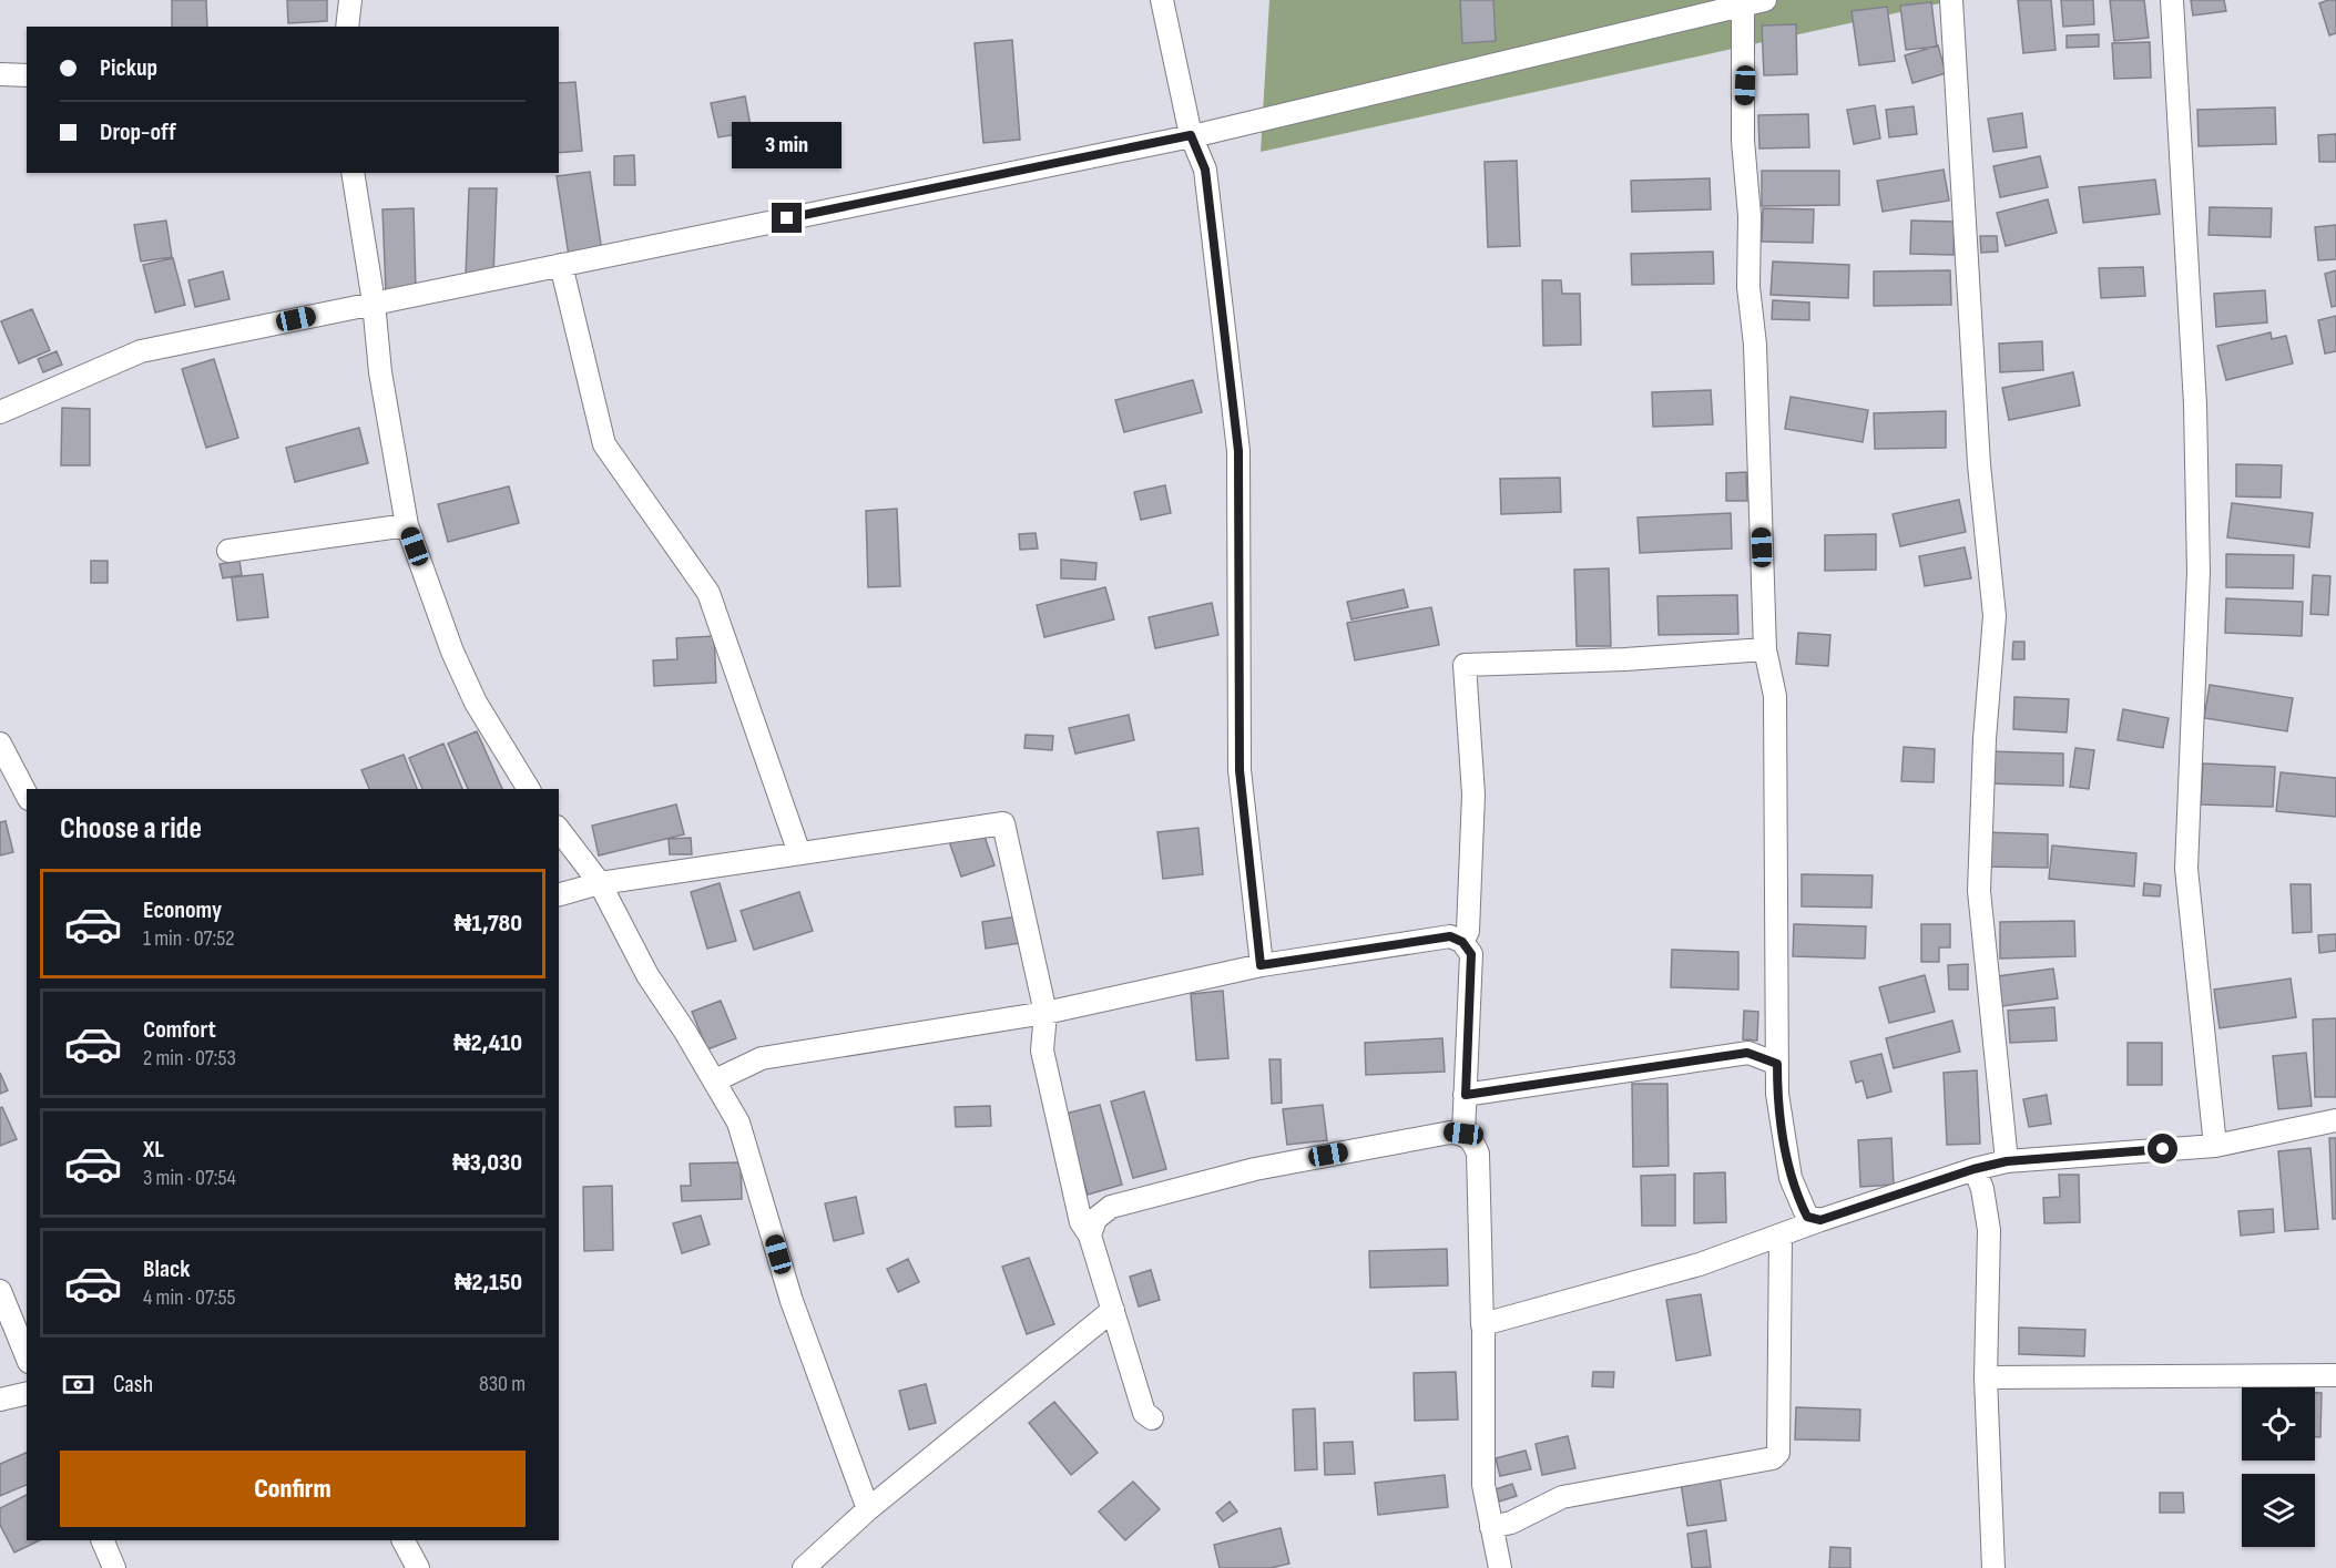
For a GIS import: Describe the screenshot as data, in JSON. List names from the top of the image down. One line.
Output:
{"page":{"banner":["Pickup","Drop-off"],"bubble":"3 min","heading":"Choose a ride","list":[{"name":"Economy","note":"1 min · 07:52","value":"₦1,780"},{"name":"Comfort","note":"2 min · 07:53","value":"₦2,410"},{"name":"XL","note":"3 min · 07:54","value":"₦3,030"},{"name":"Black","note":"4 min · 07:55","value":"₦2,150"}],"pay":["Cash","830 m"],"buttons":"Confirm"}}
